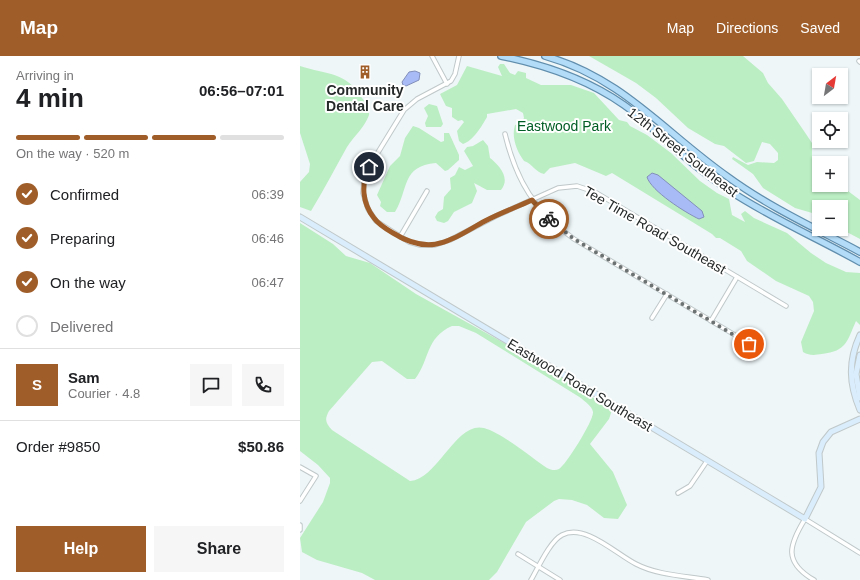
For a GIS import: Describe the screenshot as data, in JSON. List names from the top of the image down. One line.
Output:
{"streets":{"main road":["12th Street Southeast"],"street":["Tee Time Road Southeast","Eastwood Road Southeast"]},"parks":["Eastwood Park"],"places":{"building":["Community Dental Care"]},"north":"top right","page":{"header":"Map","nav":["Map","Directions","Saved"],"heading":["4 min","Arriving in","06:56–07:01"],"panel":["Sam","Courier · 4.8","Order #9850","$50.86"],"map_buttons":["+","−"],"bar":"On the way · 520 m","list":[["Confirmed","06:39"],["Preparing","06:46"],["On the way","06:47"],"Delivered"],"round":"S","buttons":["Help","Share"]}}
